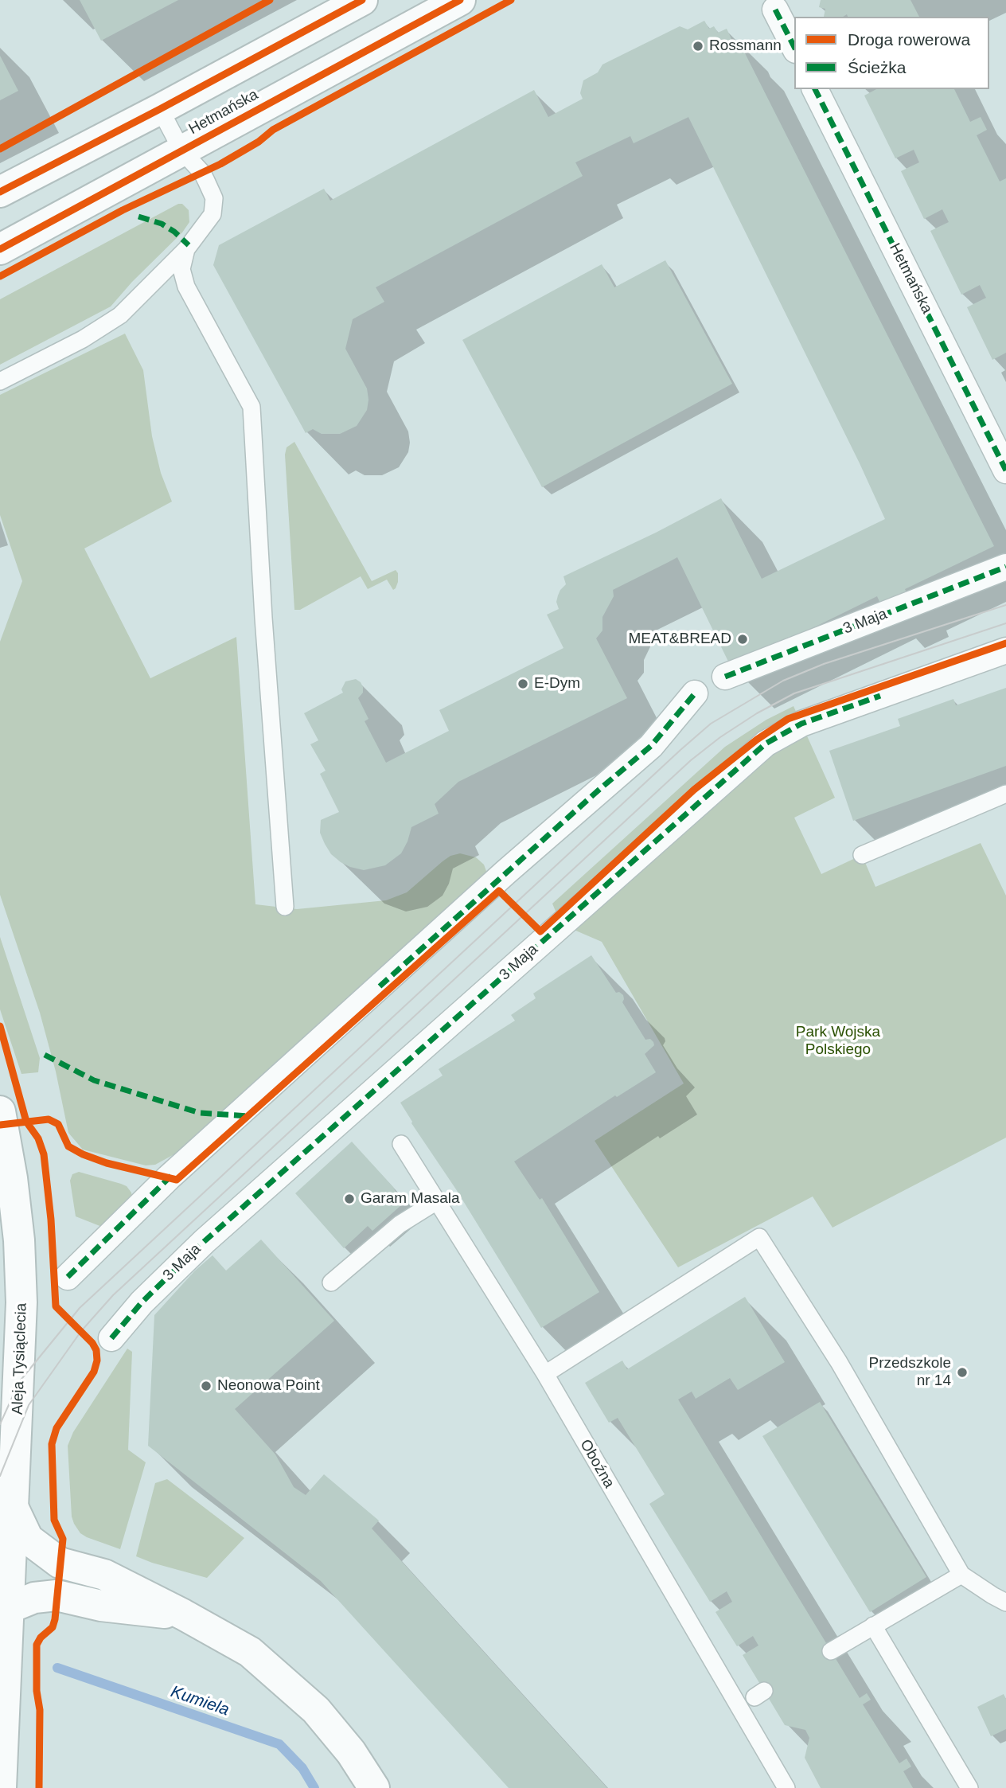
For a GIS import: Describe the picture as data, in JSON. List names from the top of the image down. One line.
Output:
{"streets":{"main road":["Hetmańska","Aleja Tysiąclecia"],"street":["3 Maja"],"lane":["Oboźna"]},"water":["Kumiela"],"parks":["Park Wojska Polskiego"],"places":["Rossmann","MEAT&BREAD","E-Dym","Garam Masala","Przedszkole nr 14","Neonowa Point"],"legend":["Droga rowerowa","Ścieżka"]}
